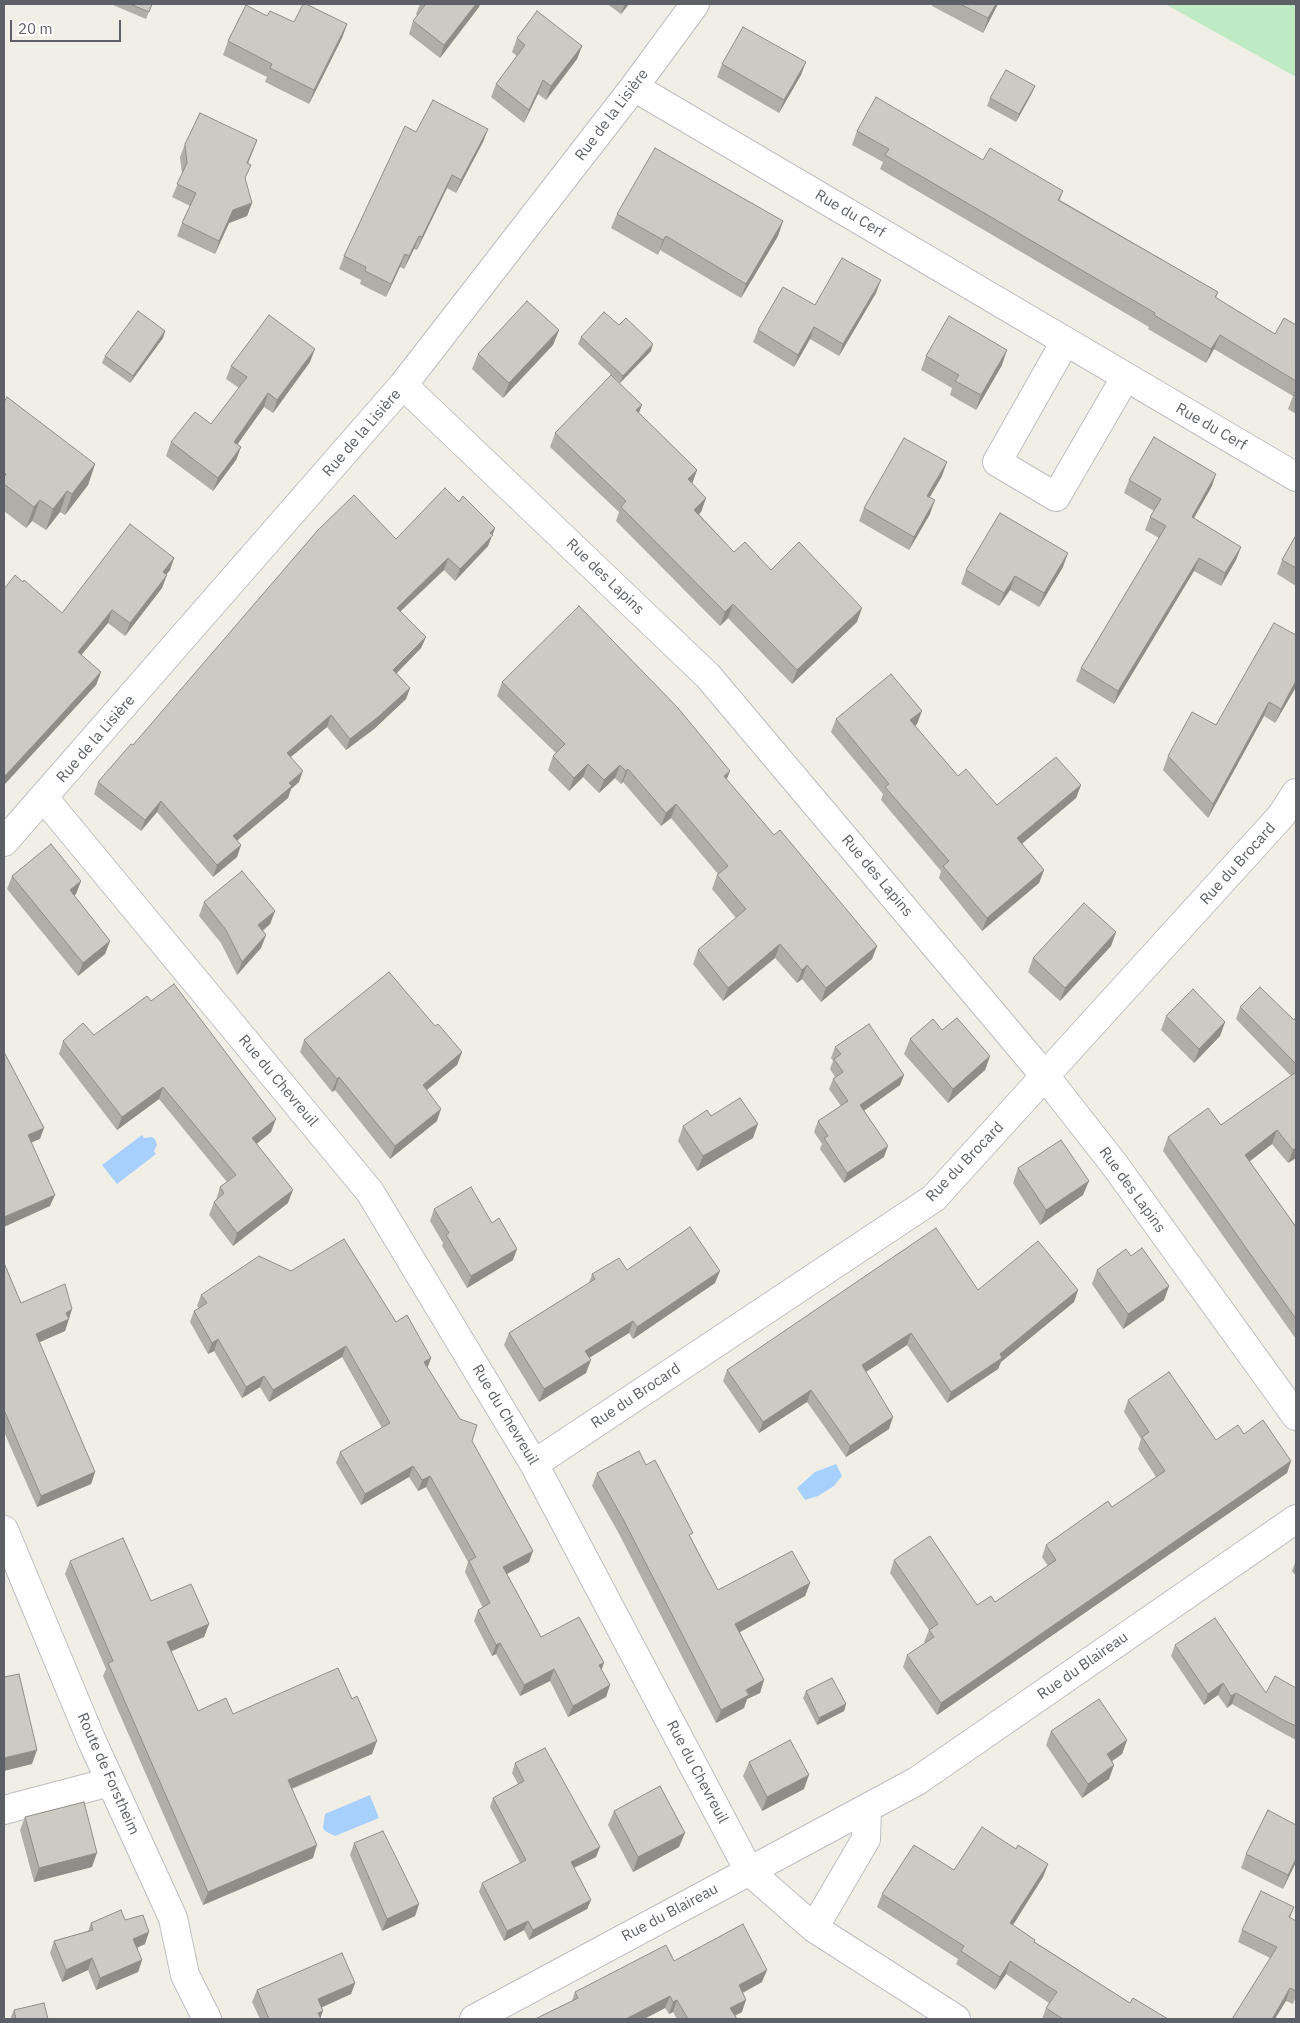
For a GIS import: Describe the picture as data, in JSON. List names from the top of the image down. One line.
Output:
{"streets":{"street":["Rue de la Lisière","Rue du Cerf","Rue des Lapins","Rue du Brocard","Rue du Chevreuil","Rue du Blaireau","Route de Forstheim"]},"crossings":[["Rue de la Lisière","Rue du Cerf"],["Rue de la Lisière","Rue des Lapins"],["Rue de la Lisière","Rue du Chevreuil"],["Rue des Lapins","Rue du Brocard"],["Rue du Brocard","Rue du Chevreuil"],["Rue du Chevreuil","Rue du Blaireau"]],"scale_bar":"20 m"}
